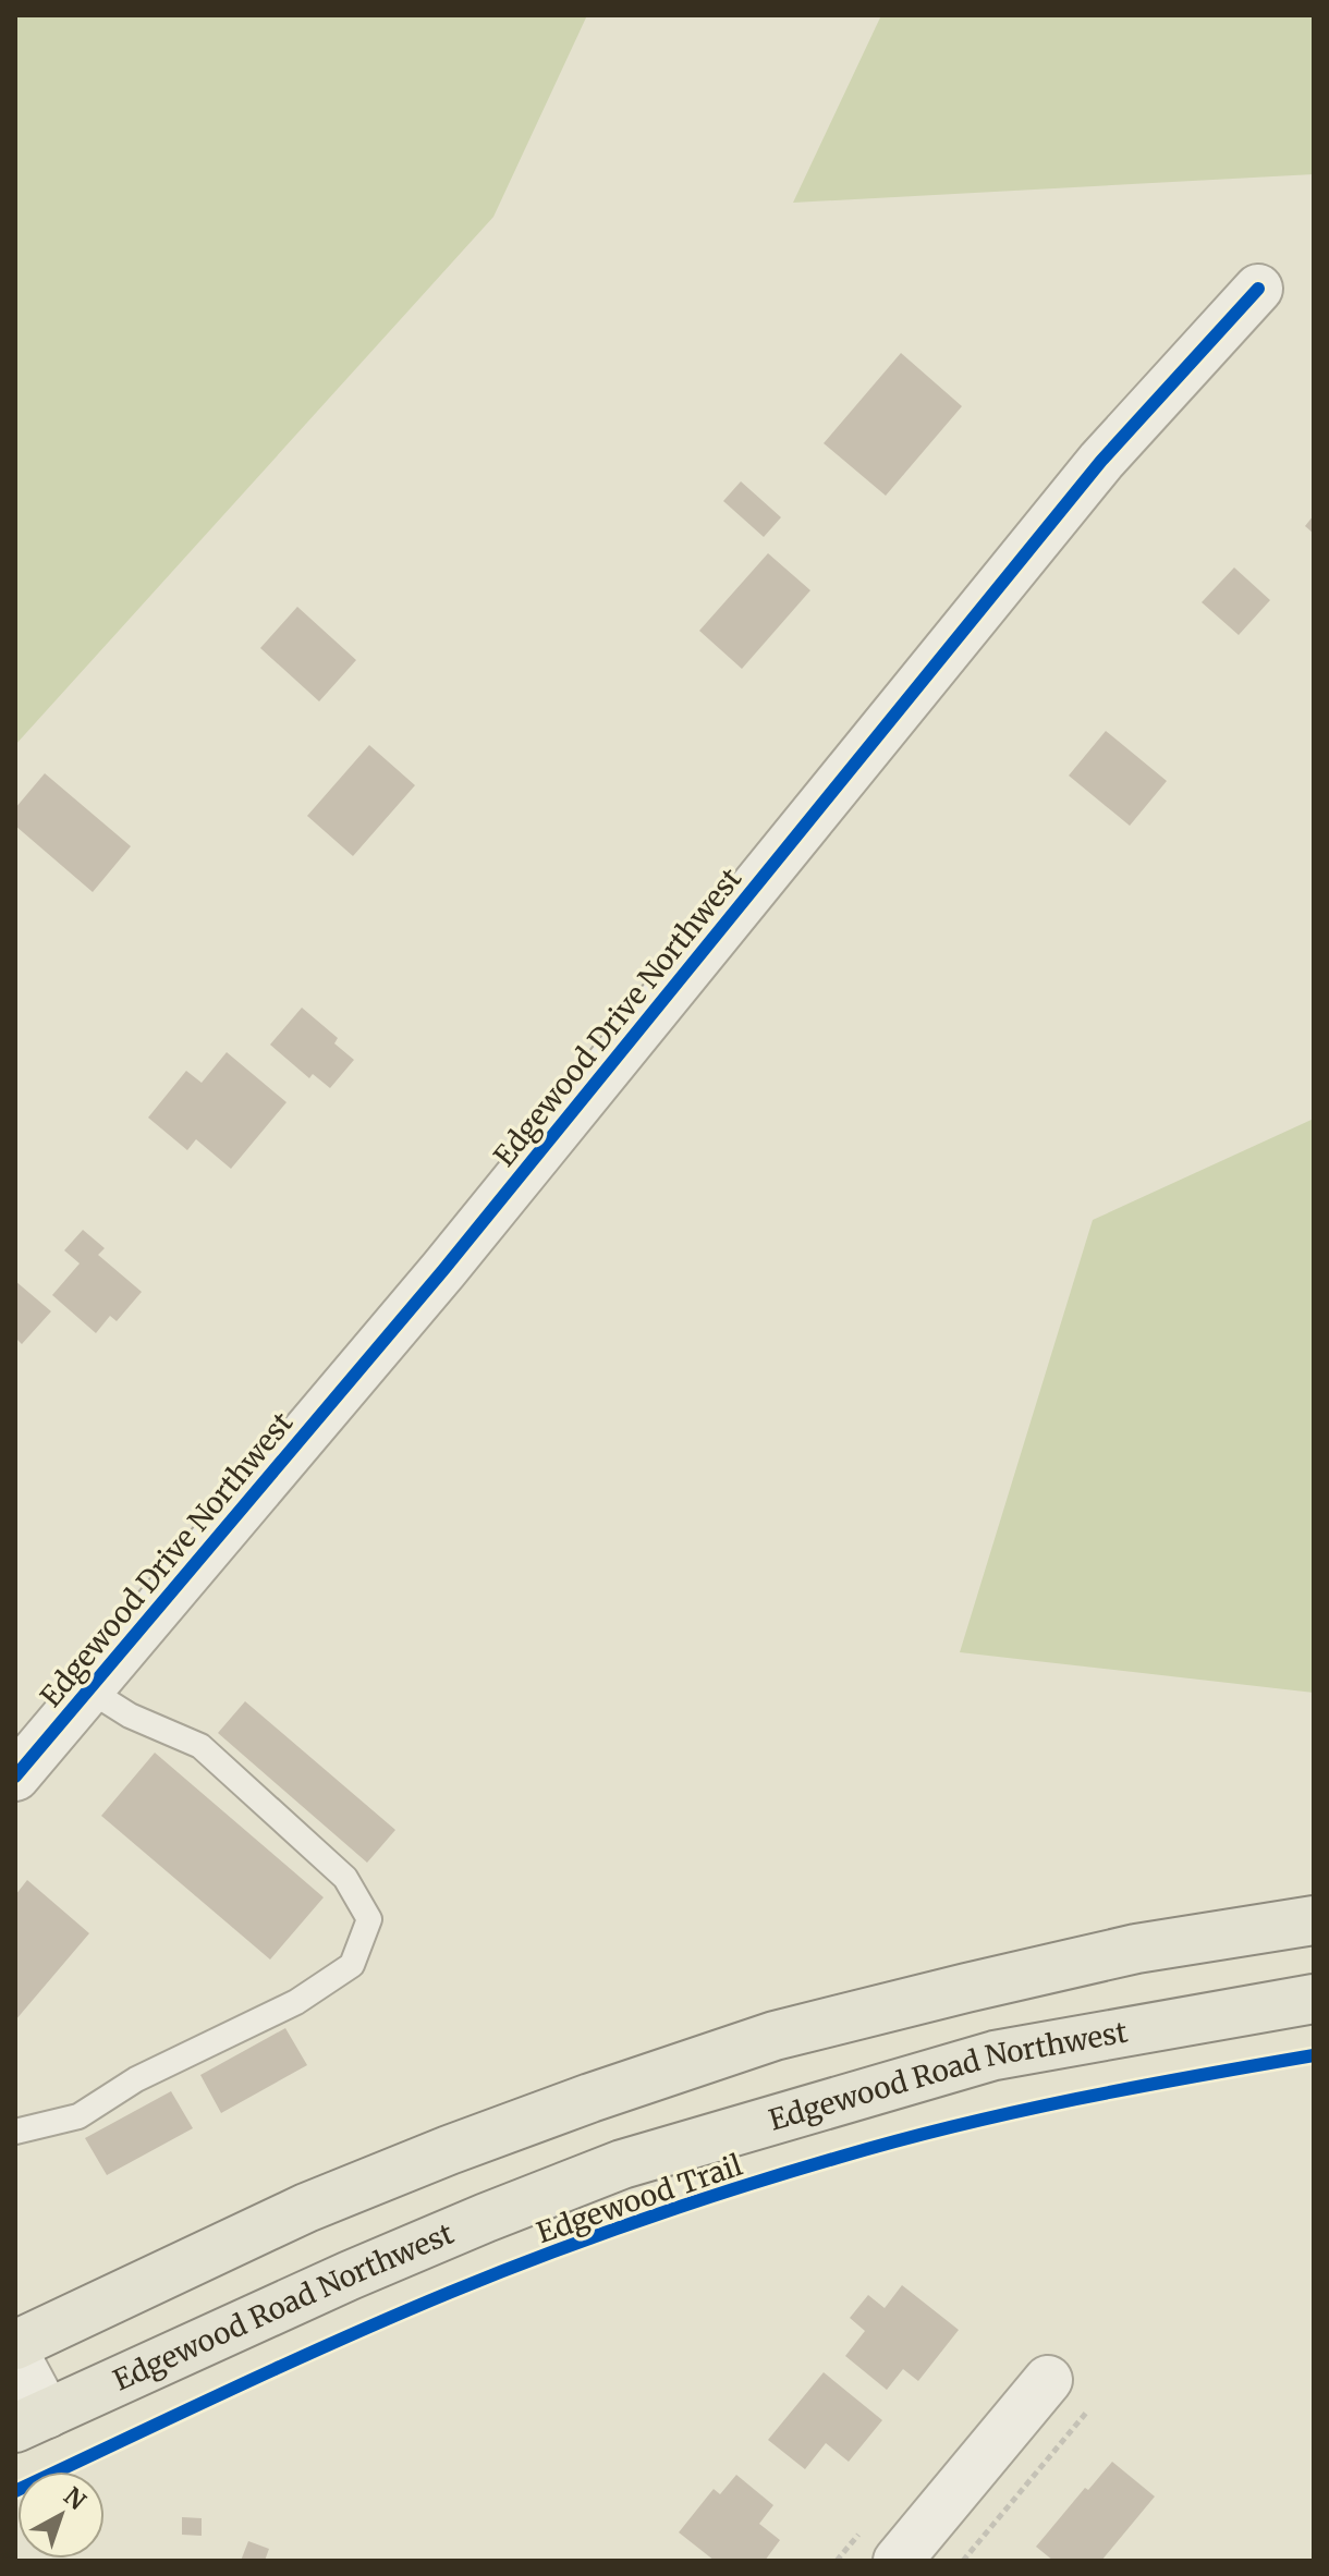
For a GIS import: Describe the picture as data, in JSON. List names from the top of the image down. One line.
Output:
{"streets":{"main road":["Edgewood Road Northwest"],"street":["Edgewood Drive Northwest"],"cycle path":["Edgewood Trail"]},"north":"top right"}
